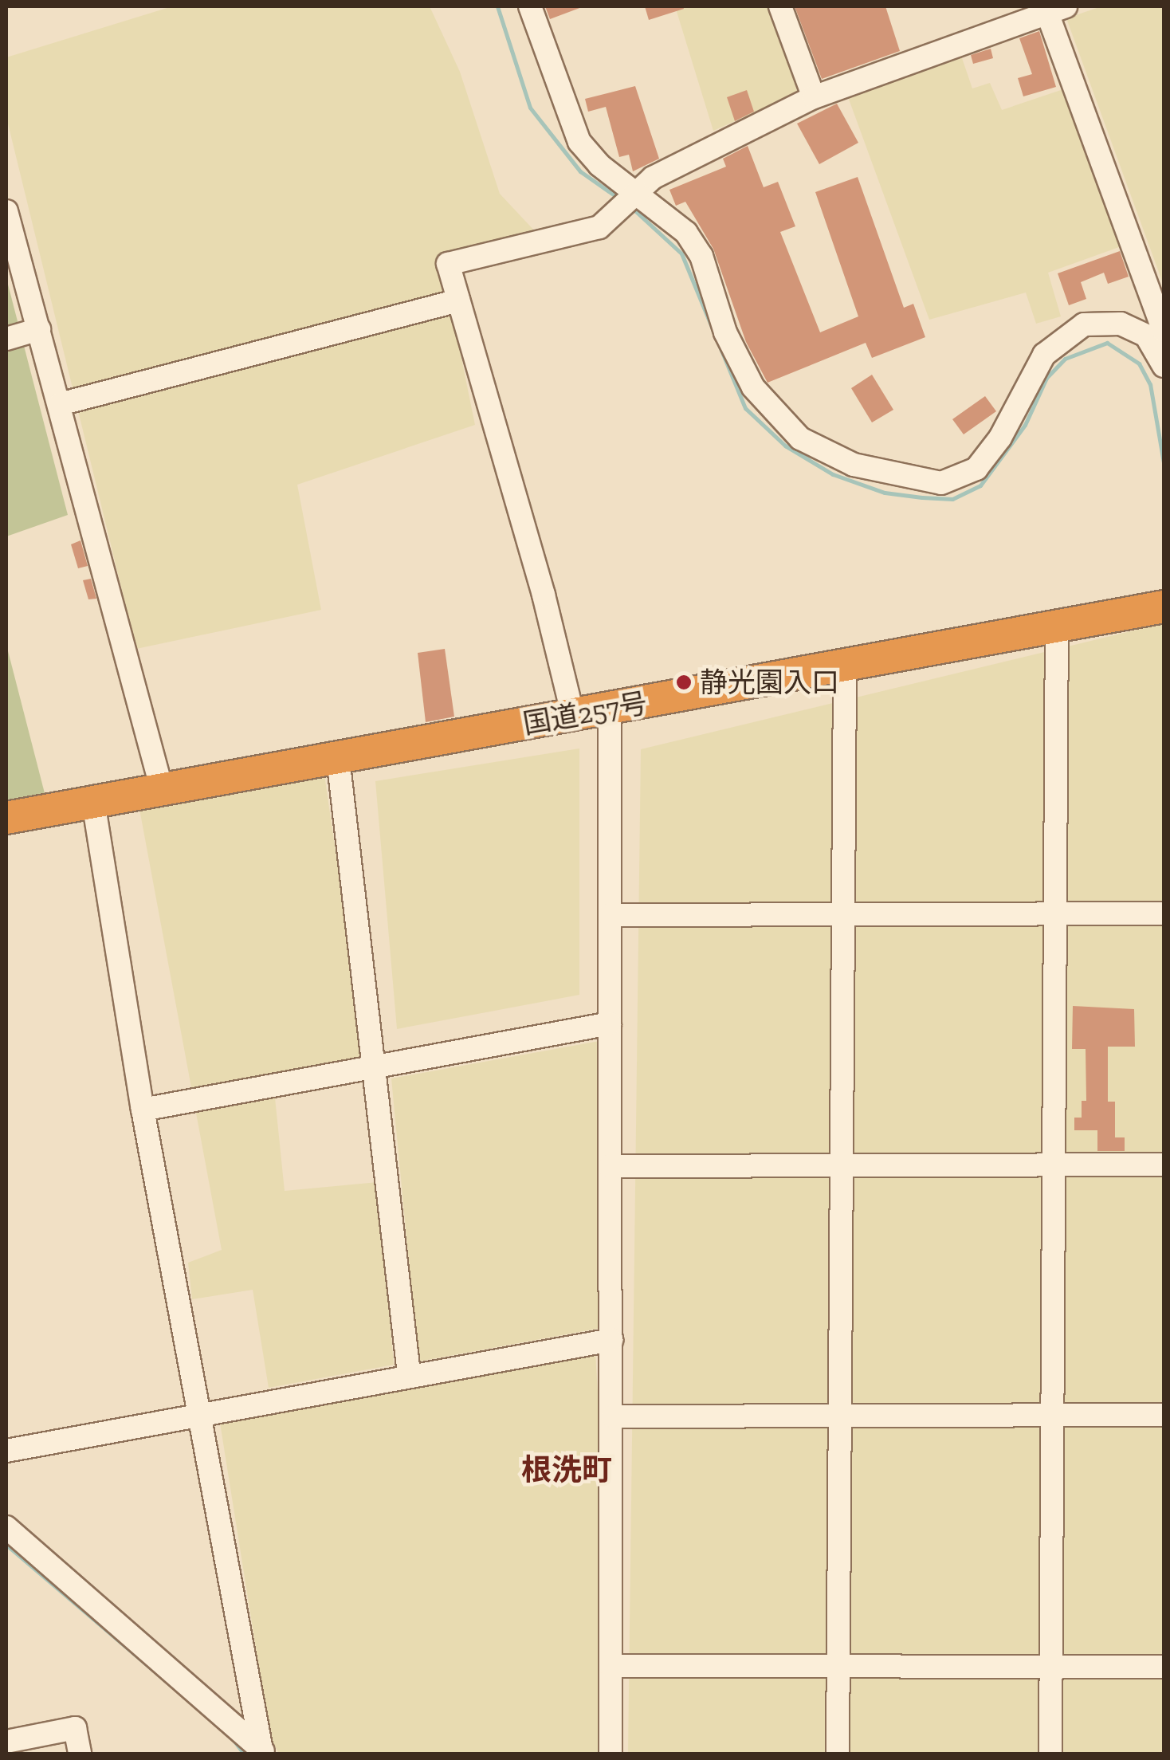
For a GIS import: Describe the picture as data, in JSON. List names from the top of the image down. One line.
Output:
{"streets":{"highway":["国道257号"]},"districts":["根洗町"],"places":["静光園入口"]}
